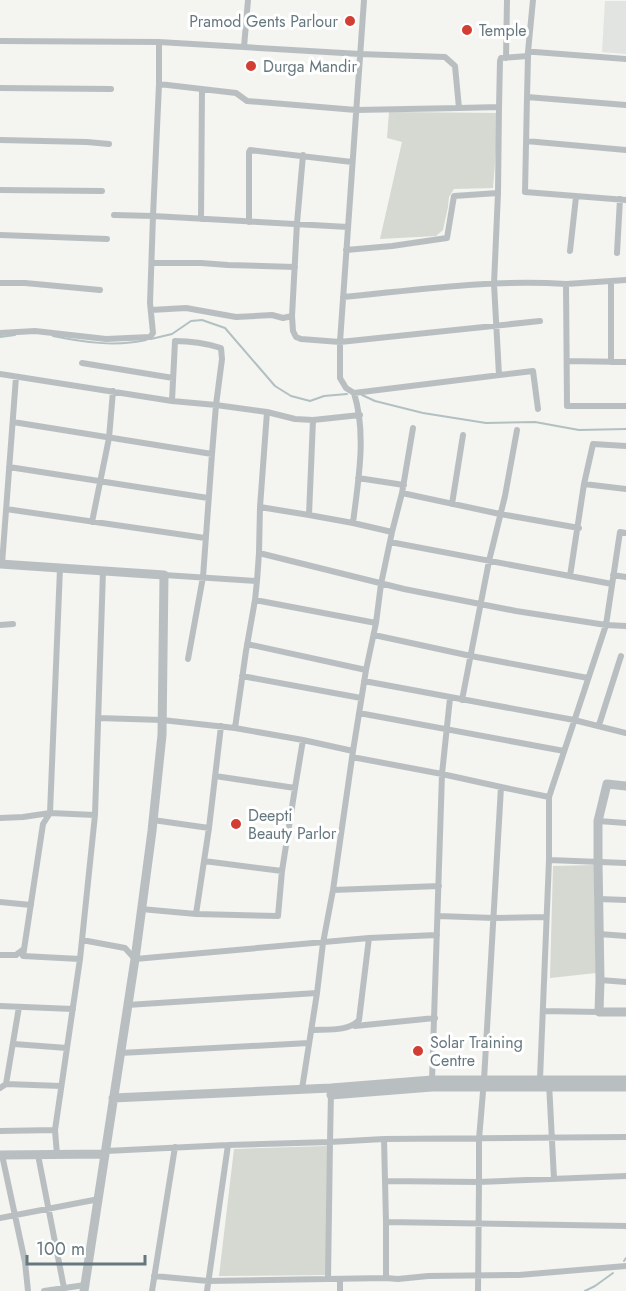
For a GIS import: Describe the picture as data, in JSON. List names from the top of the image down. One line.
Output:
{"places":["Pramod Gents Parlour","Temple","Durga Mandir","Deepti Beauty Parlor","Solar Training Centre"],"scale_bar":"100 m"}
